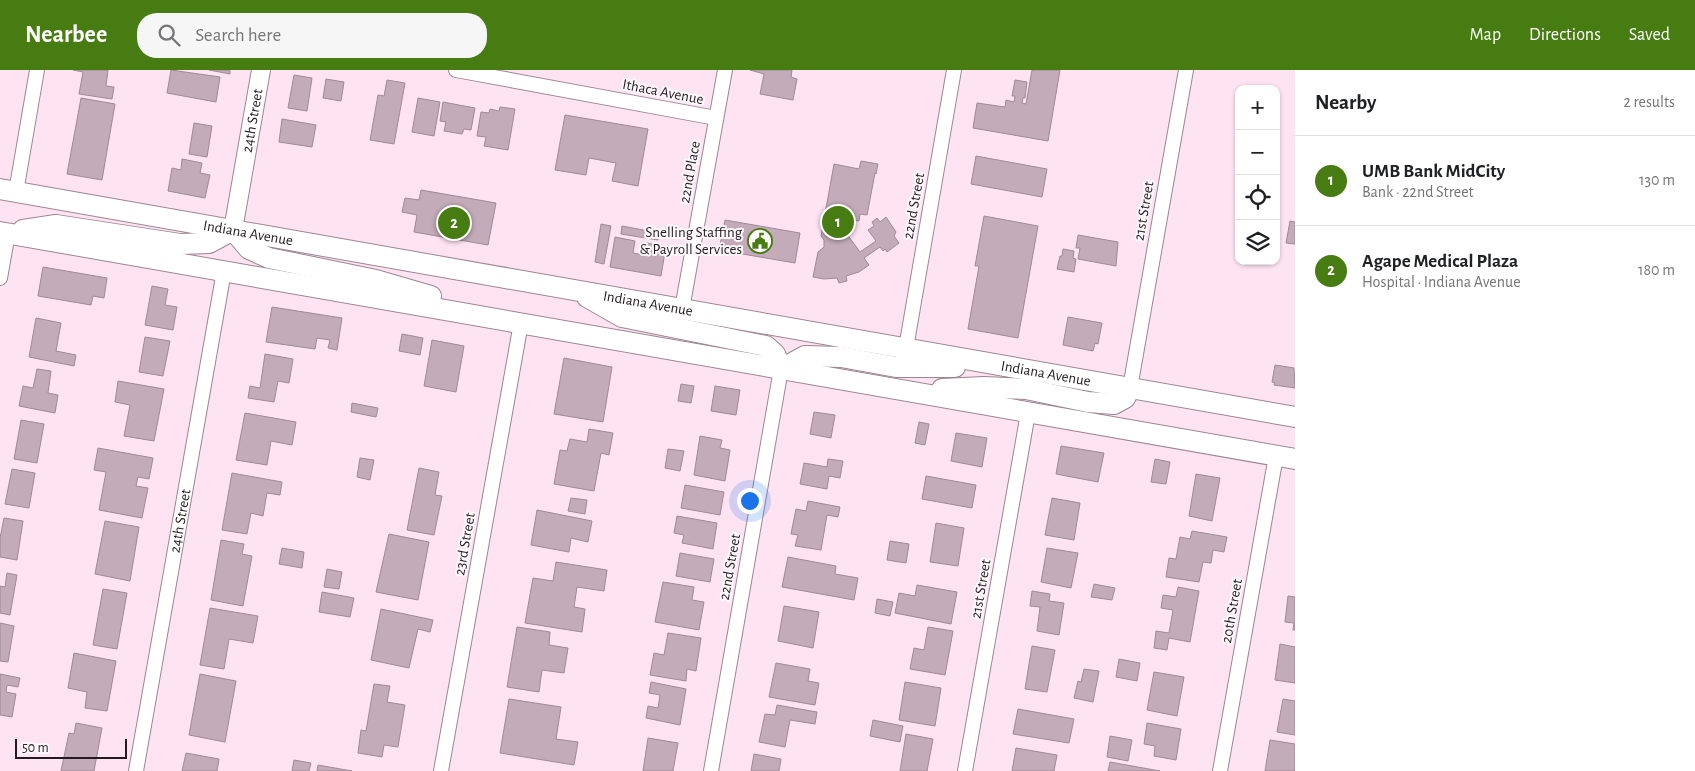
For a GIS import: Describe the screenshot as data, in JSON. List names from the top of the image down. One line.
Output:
{"streets":{"main road":["Indiana Avenue"],"street":["Ithaca Avenue","24th Street","22nd Place","22nd Street","21st Street","23rd Street","20th Street"]},"crossings":[["Ithaca Avenue","22nd Place"],["24th Street","Indiana Avenue"],["22nd Place","Indiana Avenue"],["22nd Street","Indiana Avenue"],["21st Street","Indiana Avenue"]],"places":{"public building":["Snelling Staffing & Payroll Services"]},"scale_bar":"50 m","page":{"header":"Nearbee","search":"Search here","nav":["Map","Directions","Saved"],"heading":["Nearby","2 results"],"map_buttons":["+","−"],"list":[{"mark":"1","name":"UMB Bank MidCity","note":"Bank · 22nd Street","value":"130 m"},{"mark":"2","name":"Agape Medical Plaza","note":"Hospital · Indiana Avenue","value":"180 m"}],"pins":["1","2"],"scale":"50 m"}}
